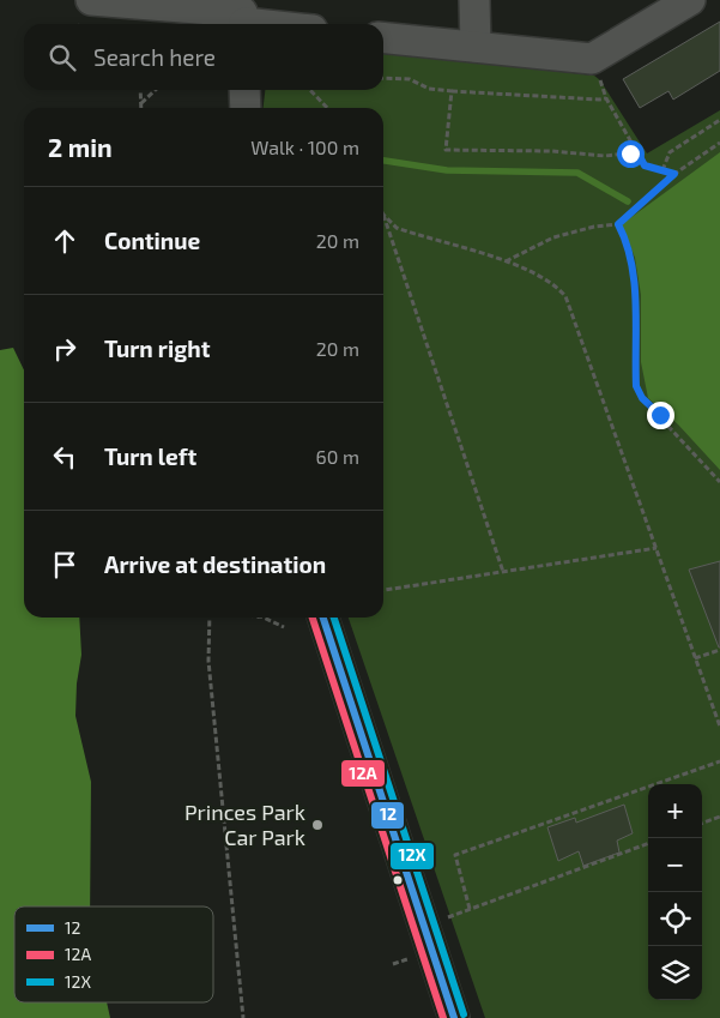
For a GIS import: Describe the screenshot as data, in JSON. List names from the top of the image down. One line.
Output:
{"places":["Princes Park Car Park"],"lines":["transit line 12","transit line 12A","transit line 12X"],"legend":["12","12A","12X"],"page":{"search":"Search here","heading":["2 min","Walk · 100 m"],"list":[["Continue","20 m"],["Turn right","20 m"],["Turn left","60 m"],"Arrive at destination"],"map_buttons":["+","−"]}}
